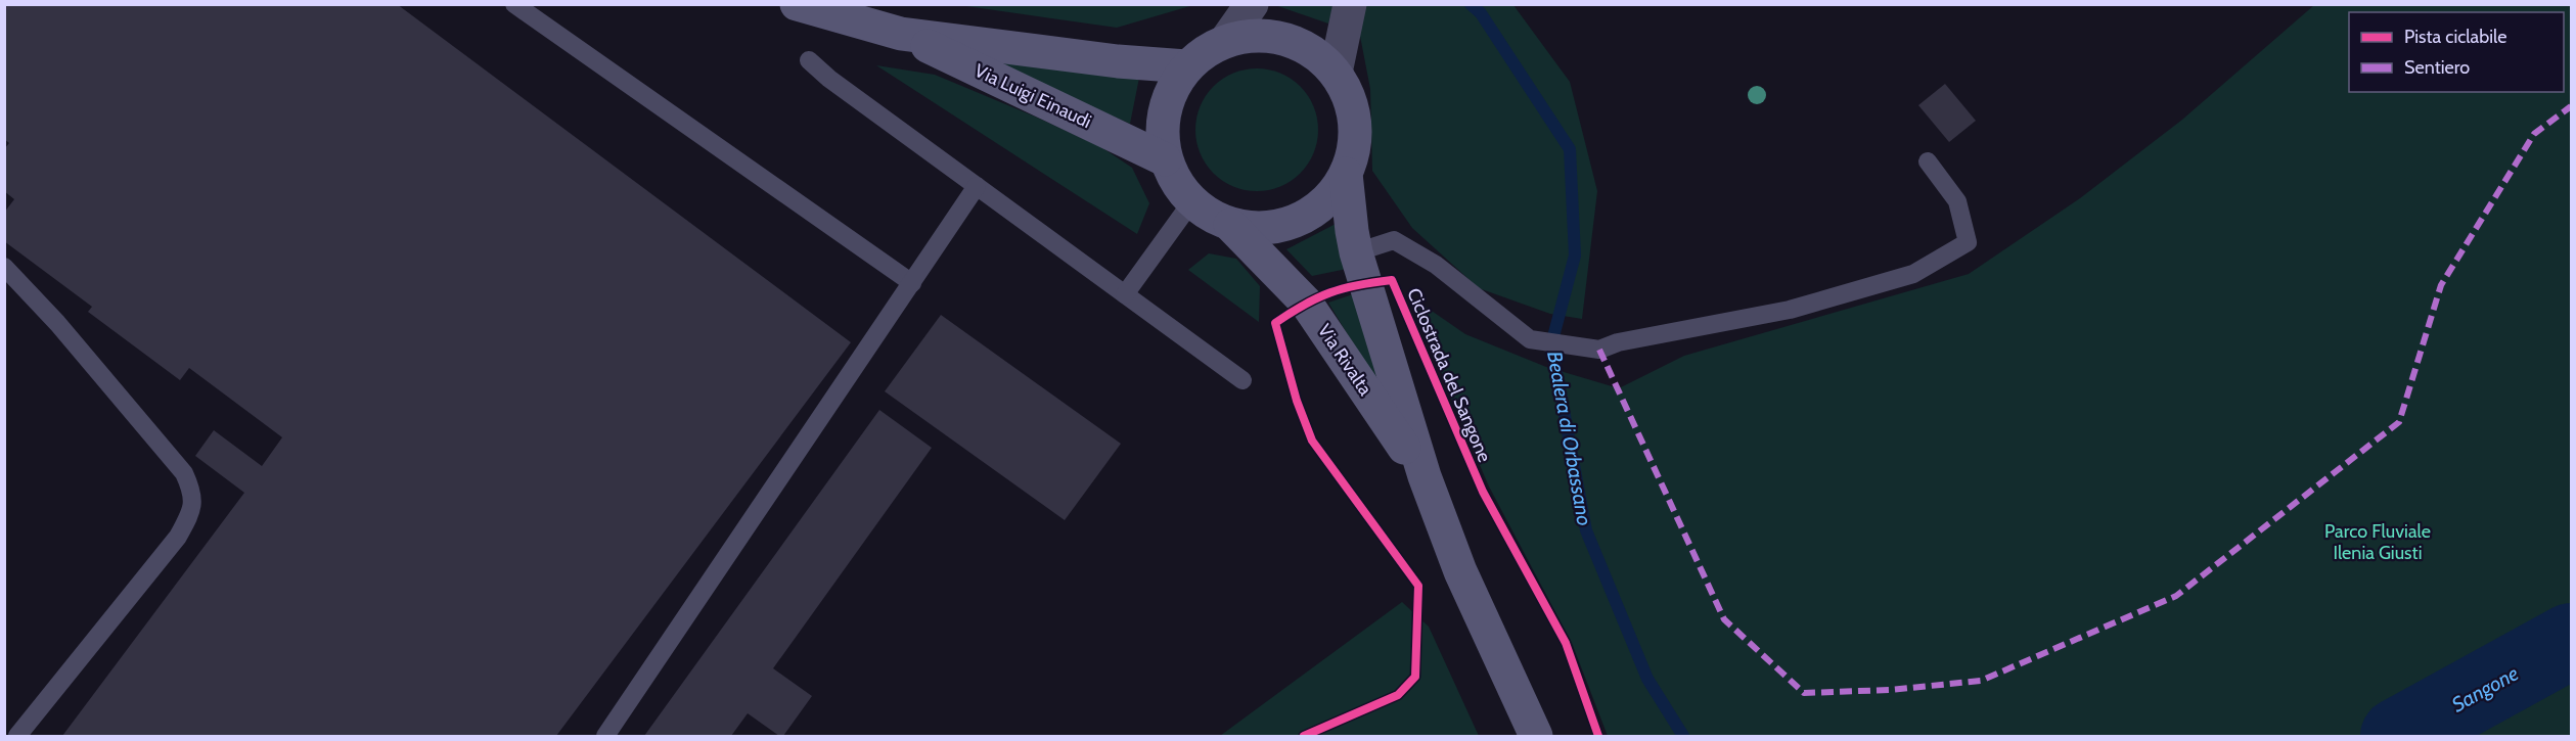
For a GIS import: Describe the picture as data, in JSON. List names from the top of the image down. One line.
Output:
{"streets":{"main road":["Via Luigi Einaudi","Via Rivalta"],"cycle path":["Ciclostrada del Sangone"]},"crossings":[["Via Luigi Einaudi","Via Rivalta"]],"water":["Bealera di Orbassano","Sangone"],"parks":["Parco Fluviale Ilenia Giusti"],"legend":["Pista ciclabile","Sentiero"]}
